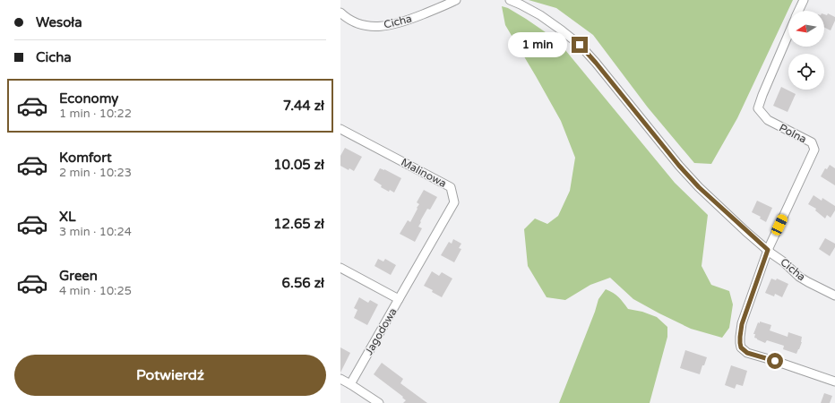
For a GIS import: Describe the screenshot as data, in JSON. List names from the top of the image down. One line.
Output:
{"streets":{"street":["Cicha","Polna","Malinowa","Jagodowa"]},"crossings":[["Cicha","Polna"],["Malinowa","Jagodowa"]],"north":"left","page":{"banner":["Wesoła","Cicha"],"bubble":"1 min","list":[{"name":"Economy","note":"1 min · 10:22","value":"7.44 zł"},{"name":"Komfort","note":"2 min · 10:23","value":"10.05 zł"},{"name":"XL","note":"3 min · 10:24","value":"12.65 zł"},{"name":"Green","note":"4 min · 10:25","value":"6.56 zł"}],"buttons":"Potwierdź"}}
